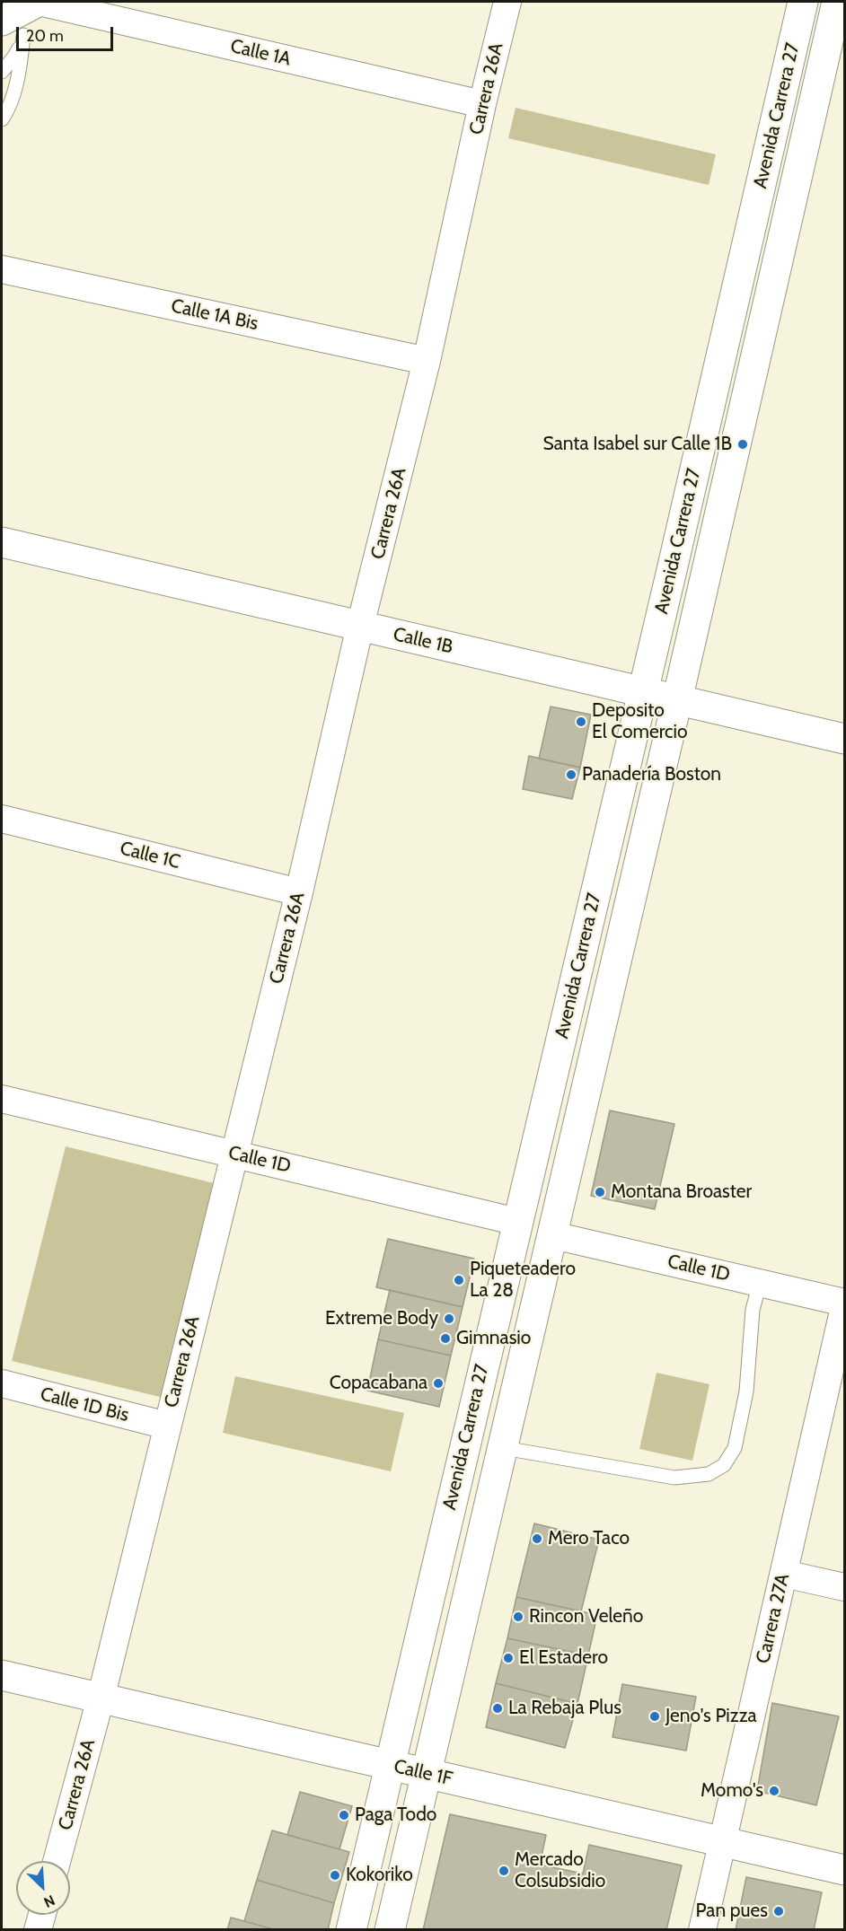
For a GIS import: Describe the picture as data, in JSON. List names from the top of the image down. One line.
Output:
{"streets":{"main road":["Avenida Carrera 27","Calle 1B","Calle 1F"],"street":["Calle 1A","Carrera 26A","Calle 1A Bis","Calle 1C","Calle 1D","Calle 1D Bis","Carrera 27A"]},"crossings":[["Calle 1A","Carrera 26A"],["Carrera 26A","Calle 1A Bis"],["Carrera 26A","Calle 1B"],["Carrera 26A","Calle 1C"],["Carrera 26A","Calle 1D"],["Carrera 26A","Calle 1D Bis"],["Carrera 26A","Calle 1F"],["Avenida Carrera 27","Calle 1B"],["Avenida Carrera 27","Calle 1D"],["Avenida Carrera 27","Calle 1F"],["Carrera 27A","Calle 1F"]],"places":["Santa Isabel sur Calle 1B","Deposito El Comercio","Panadería Boston","Montana Broaster","Piqueteadero La 28","Extreme Body","Gimnasio","Copacabana","Mero Taco","Rincon Veleño","El Estadero","La Rebaja Plus","Jeno's Pizza","Momo's","Paga Todo","Mercado Colsubsidio","Kokoriko","Pan pues"],"scale_bar":"20 m","north":"bottom right"}
